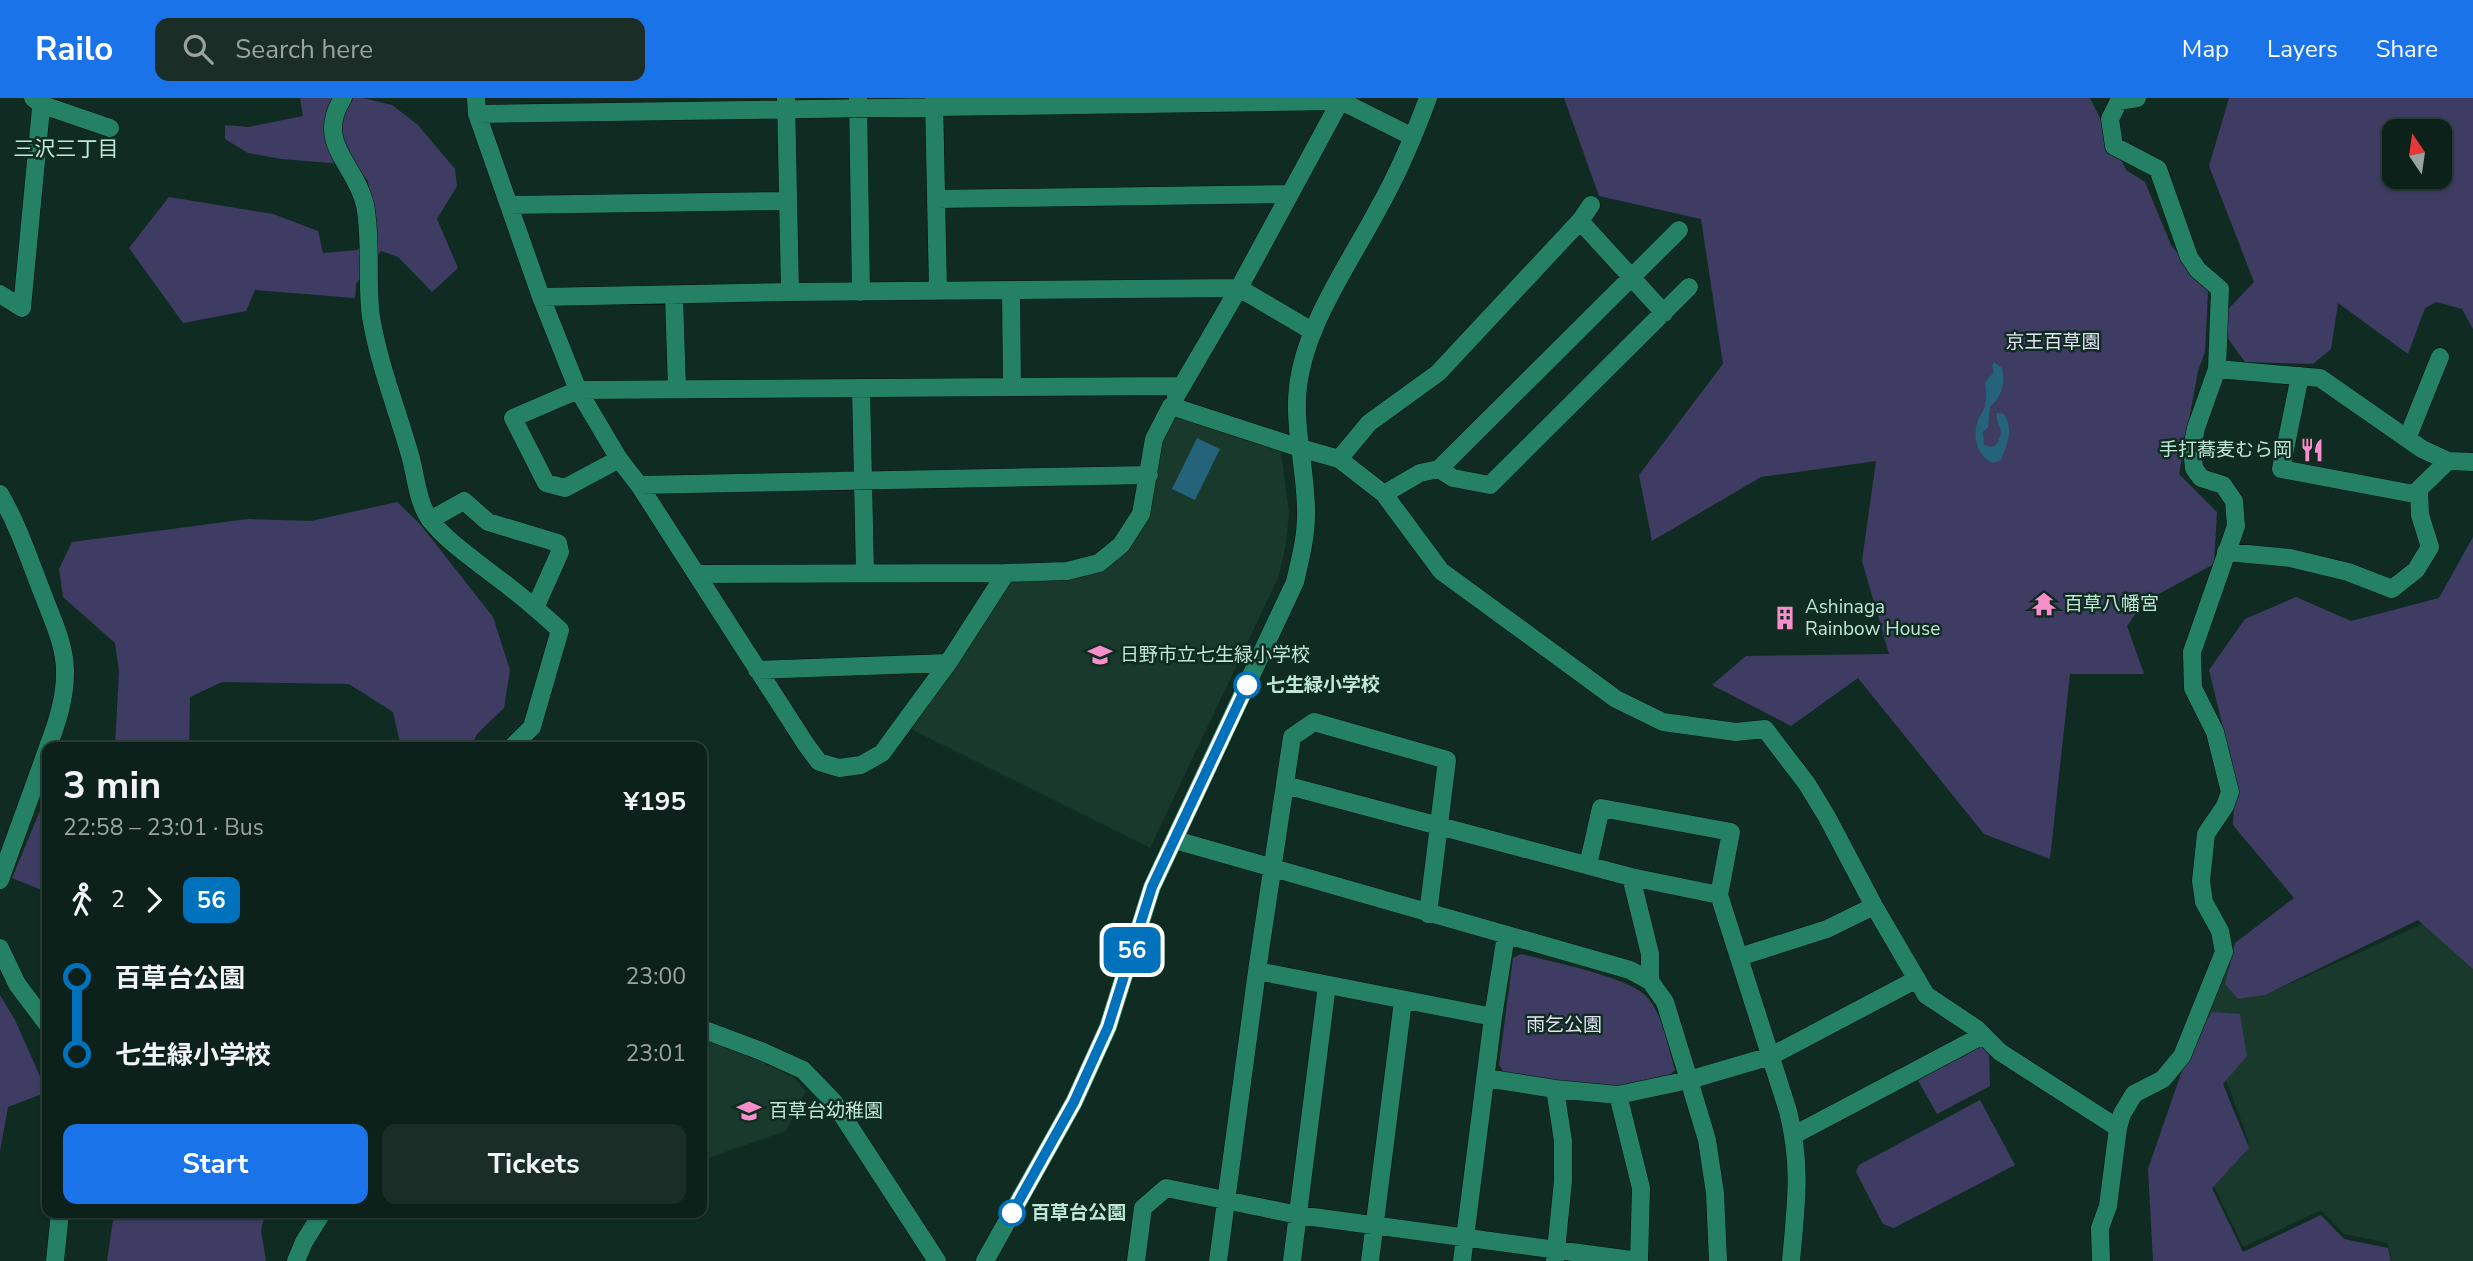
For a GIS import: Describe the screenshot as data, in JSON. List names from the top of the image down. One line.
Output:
{"districts":["三沢三丁目"],"parks":["京王百草園","雨乞公園"],"places":{"restaurant":["手打蕎麦むら岡"],"temple":["百草八幡宮"],"building":["Ashinaga Rainbow House"],"school or university":["日野市立七生緑小学校","百草台幼稚園"],"other":["七生緑小学校","百草台公園"]},"lines":["bus line 56"],"north":"top","page":{"header":"Railo","search":"Search here","nav":["Map","Layers","Share"],"on_map":"56","heading":["3 min","22:58 – 23:01 · Bus","¥195"],"legs":["2","56"],"list":[{"name":"百草台公園","value":"23:00"},{"name":"七生緑小学校","value":"23:01"}],"buttons":["Start","Tickets"]}}
